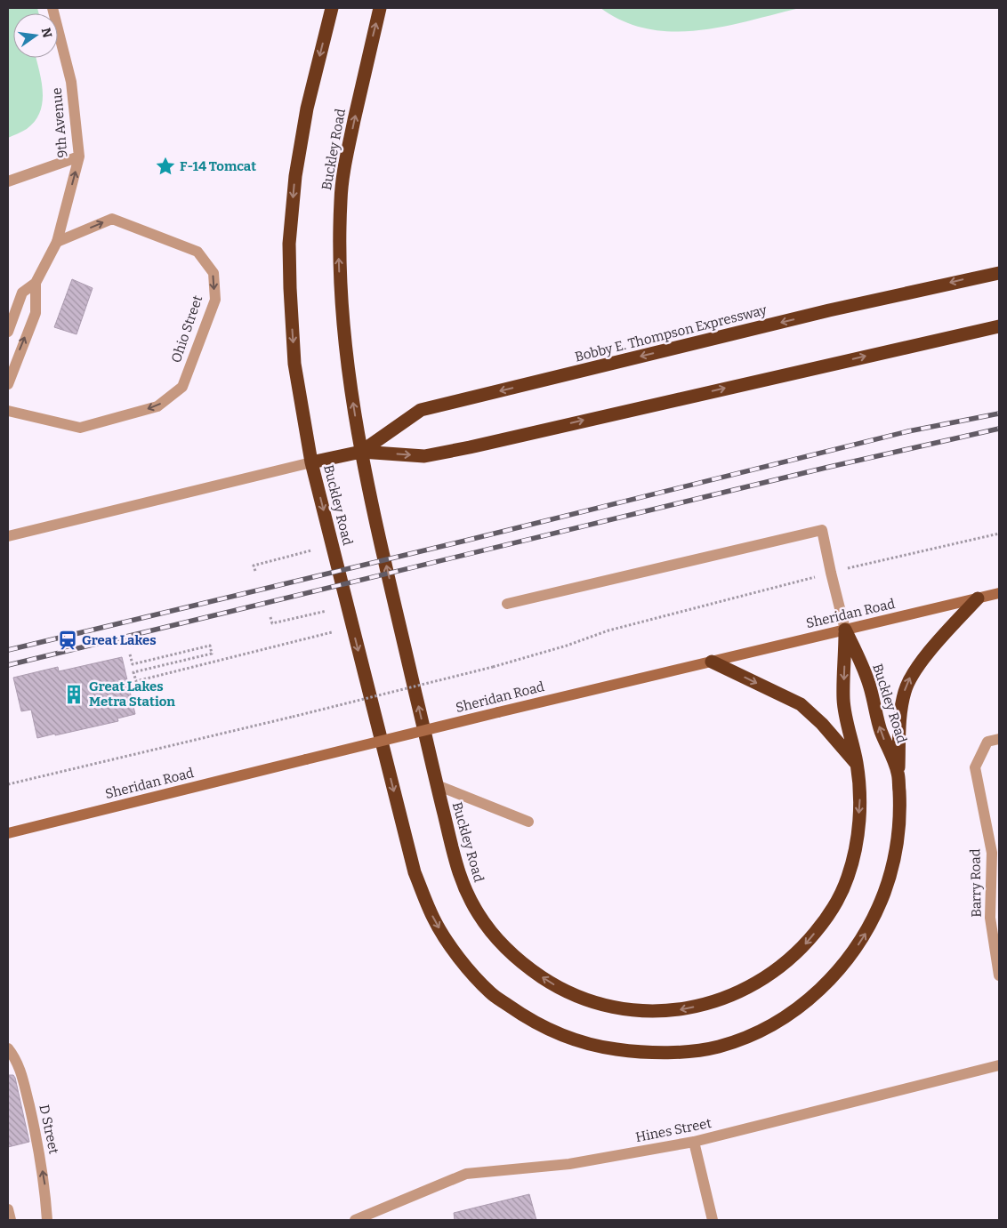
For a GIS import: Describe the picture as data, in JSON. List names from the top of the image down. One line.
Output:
{"streets":{"highway":["Buckley Road","Bobby E. Thompson Expressway"],"main road":["Sheridan Road"],"street":["9th Avenue","Ohio Street","Barry Road","D Street","Hines Street"]},"crossings":[["9th Avenue","Ohio Street"],["Buckley Road","Bobby E. Thompson Expressway"],["Buckley Road","Sheridan Road"]],"one_way":["9th Avenue","D Street"],"places":{"place":["F-14 Tomcat"],"station":["Great Lakes"],"building":["Great Lakes Metra Station"]},"north":"right"}
